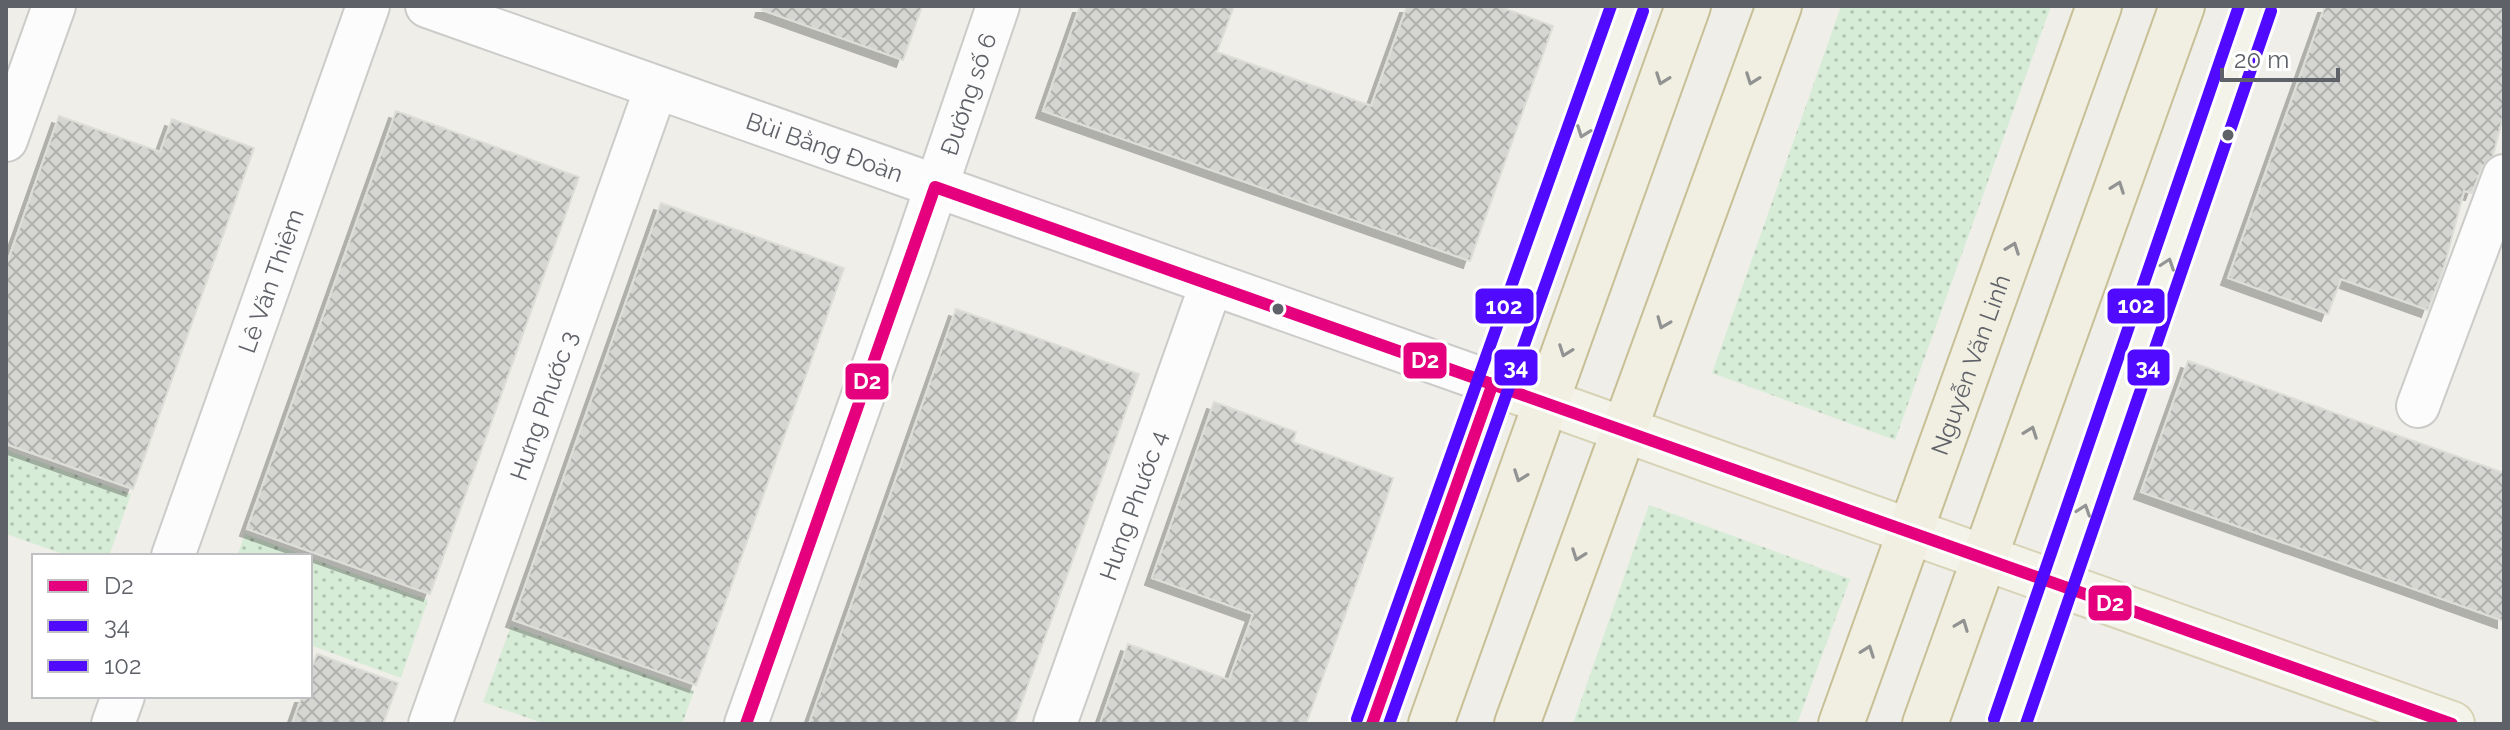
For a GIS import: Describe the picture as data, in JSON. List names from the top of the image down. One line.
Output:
{"streets":{"highway":["Nguyễn Văn Linh"],"street":["Đường số 6","Bùi Bằng Đoàn","Lê Văn Thiêm","Hưng Phước 3","Hưng Phước 4"]},"crossings":[["Đường số 6","Bùi Bằng Đoàn"],["Bùi Bằng Đoàn","Hưng Phước 3"],["Bùi Bằng Đoàn","Hưng Phước 4"]],"lines":["transit line 102","transit line 34","transit line D2"],"legend":["D2","34","102"],"scale_bar":"20 m"}
